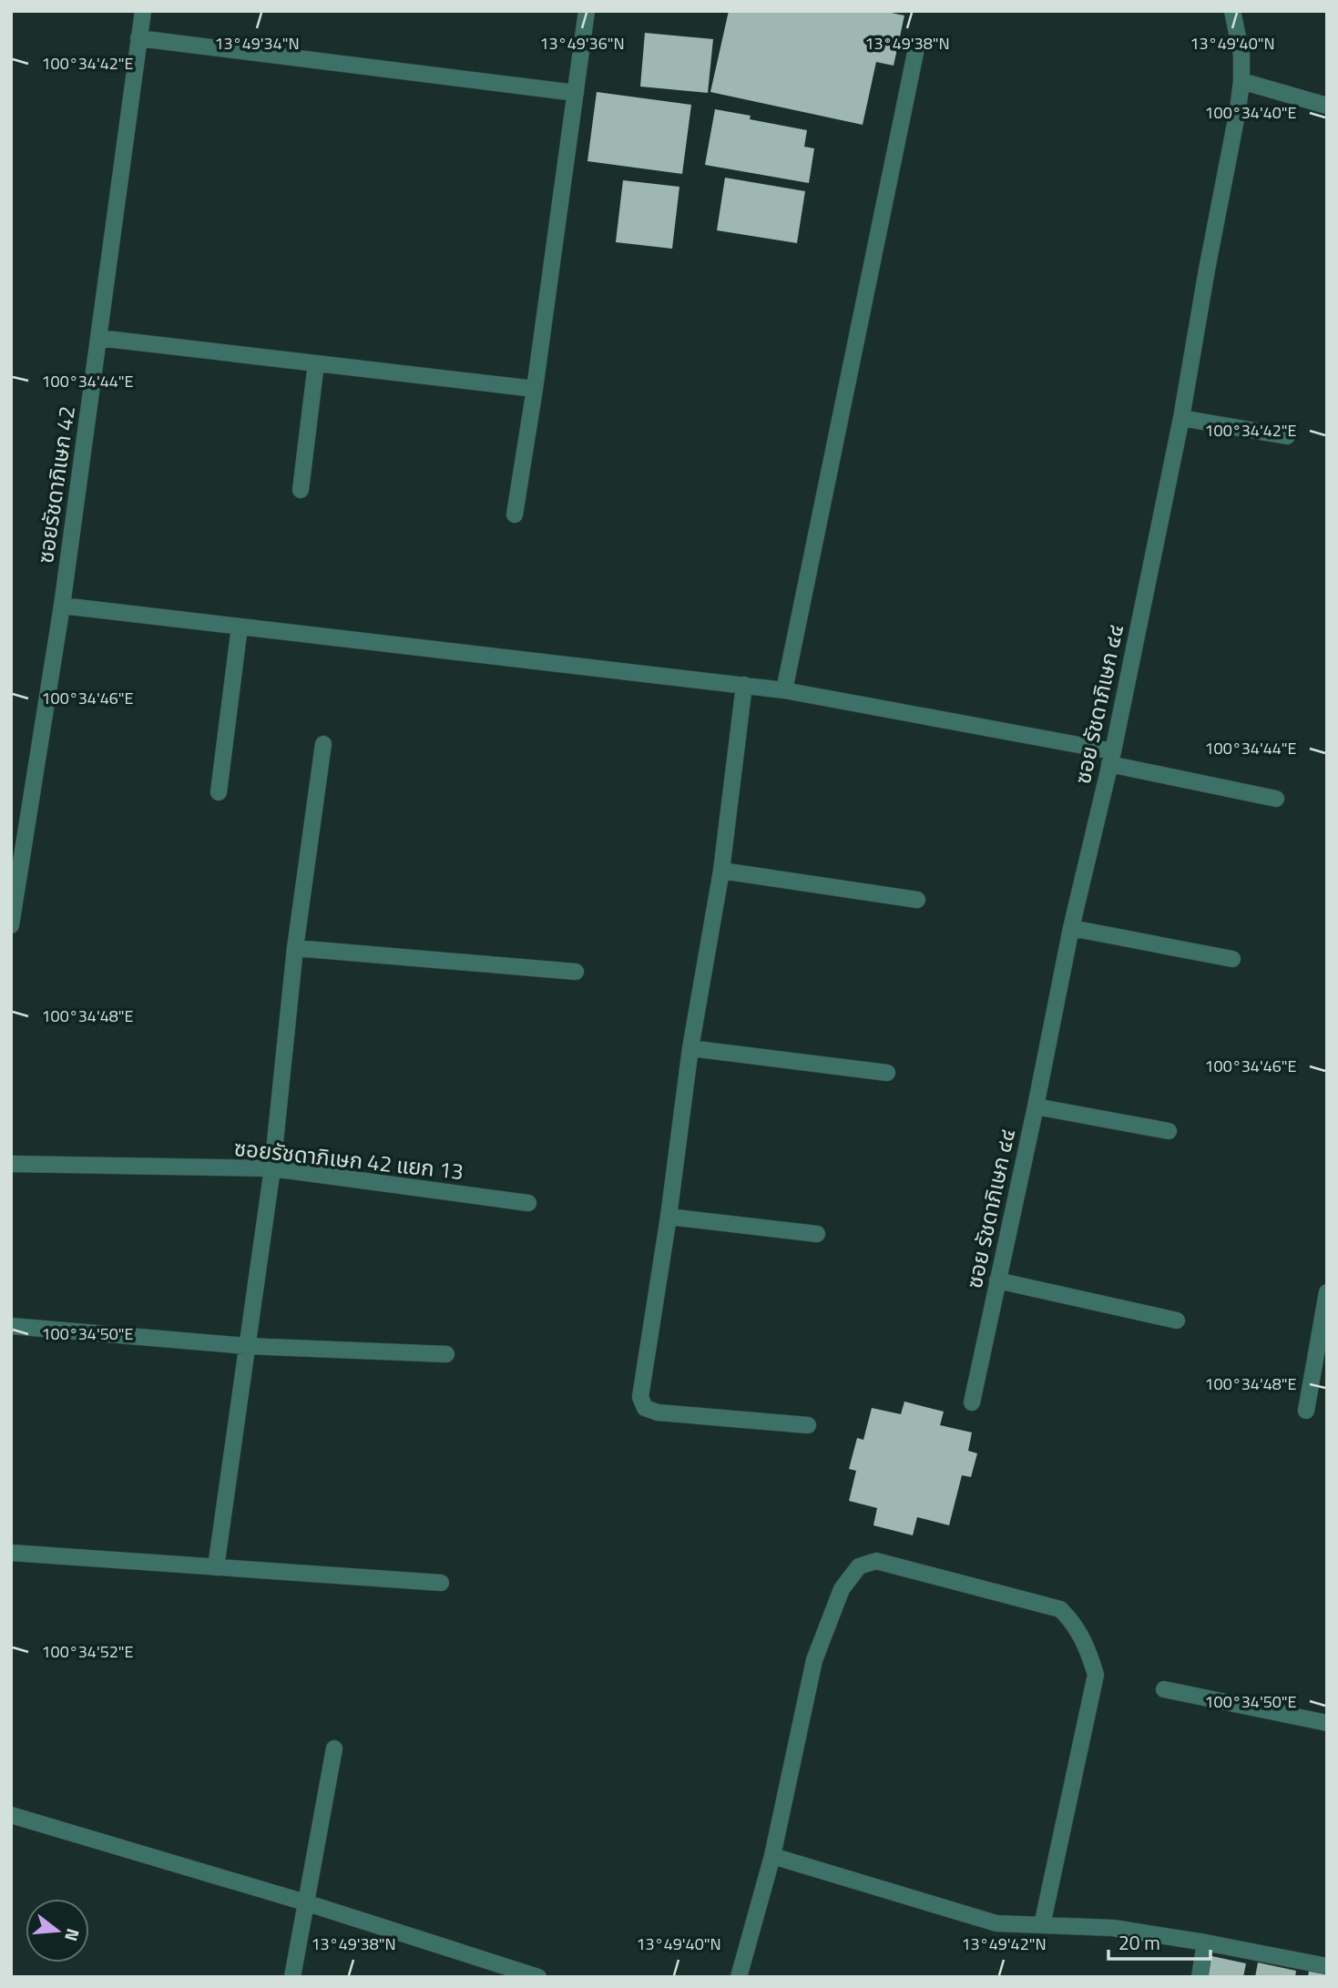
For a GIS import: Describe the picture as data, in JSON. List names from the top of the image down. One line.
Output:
{"streets":{"street":["ซอยรัชดาภิเษก 42","ซอย รัชดาภิเษก ๔๔","ซอยรัชดาภิเษก 42 แยก 13"]},"scale_bar":"20 m","north":"right","coordinates":["13°49'34\"N","13°49'36\"N","13°49'38\"N","13°49'40\"N","100°34'42\"E","100°34'40\"E","100°34'44\"E","100°34'46\"E","100°34'48\"E","100°34'50\"E","100°34'52\"E","13°49'42\"N"]}
